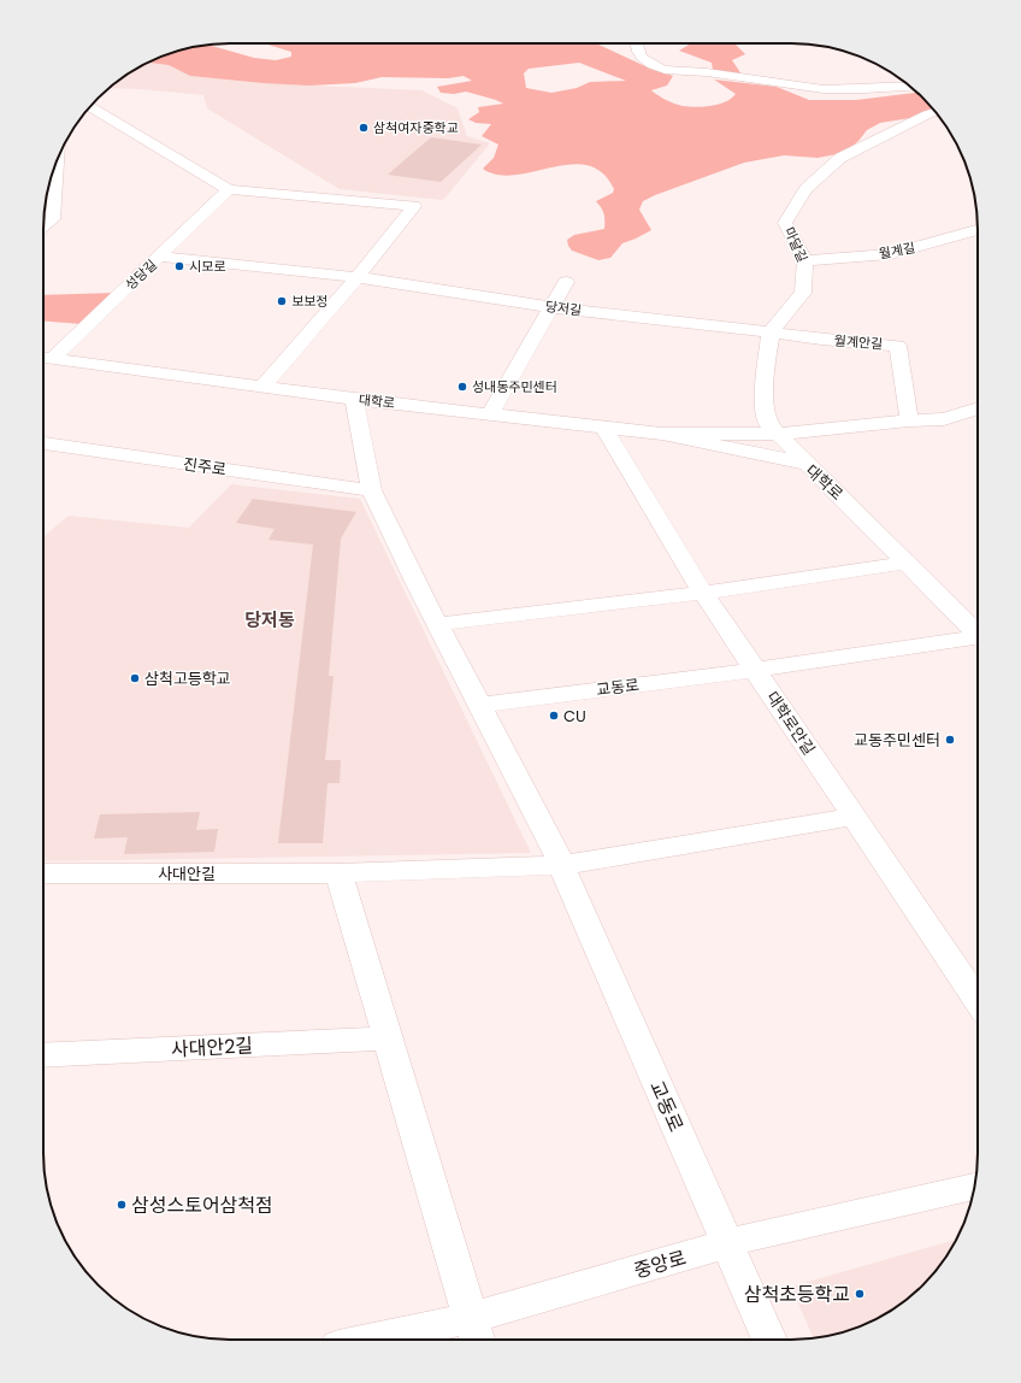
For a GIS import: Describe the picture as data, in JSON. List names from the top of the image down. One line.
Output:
{"streets":{"street":["마달길","월계길","성당길","당저길","월계안길","대학로","진주로","교동로","대학로안길","사대안길","사대안2길","중앙로"]},"crossings":[["마달길","월계길"],["마달길","당저길"],["마달길","월계안길"],["성당길","당저길"],["성당길","대학로"],["당저길","월계안길"],["대학로","교동로"],["대학로","대학로안길"],["진주로","교동로"],["교동로","대학로안길"],["교동로","중앙로"]],"districts":["당저동"],"places":["삼척여자중학교","시모로","보보정","성내동주민센터","삼척고등학교","CU","교동주민센터","삼성스토어삼척점","삼척초등학교"]}
